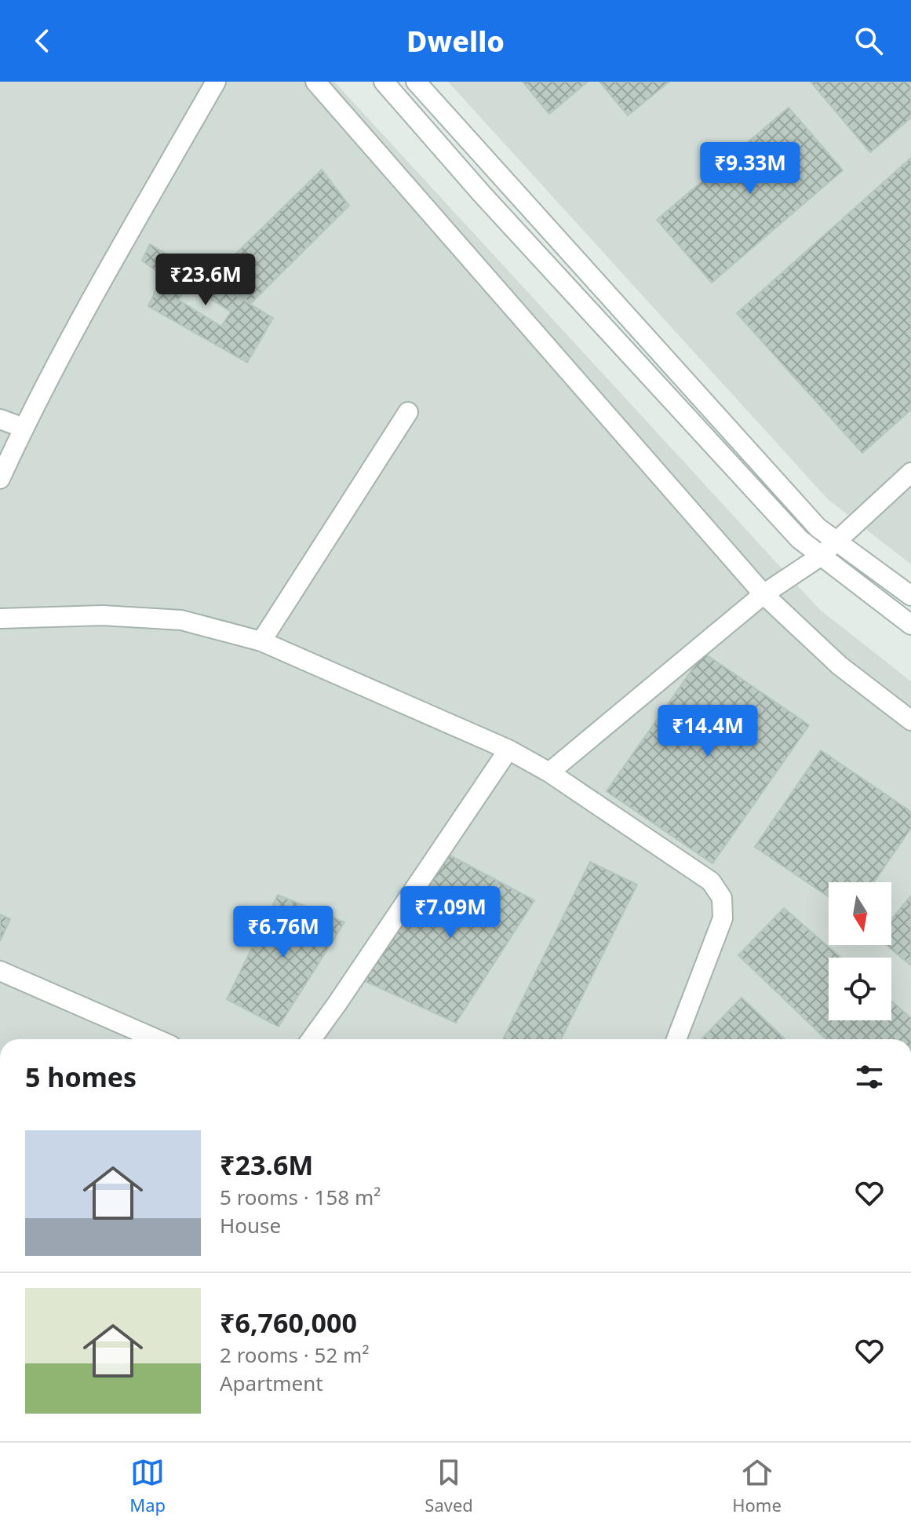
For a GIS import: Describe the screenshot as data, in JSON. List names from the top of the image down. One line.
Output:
{"north":"bottom","page":{"header":"Dwello","price":["₹9.33M","₹23.6M","₹14.4M","₹7.09M","₹6.76M"],"heading":"5 homes","list":[{"name":"₹23.6M","note":"5 rooms · 158 m² · House"},{"name":"₹6,760,000","note":"2 rooms · 52 m² · Apartment"}],"tabs":["Map","Saved","Home"]}}
